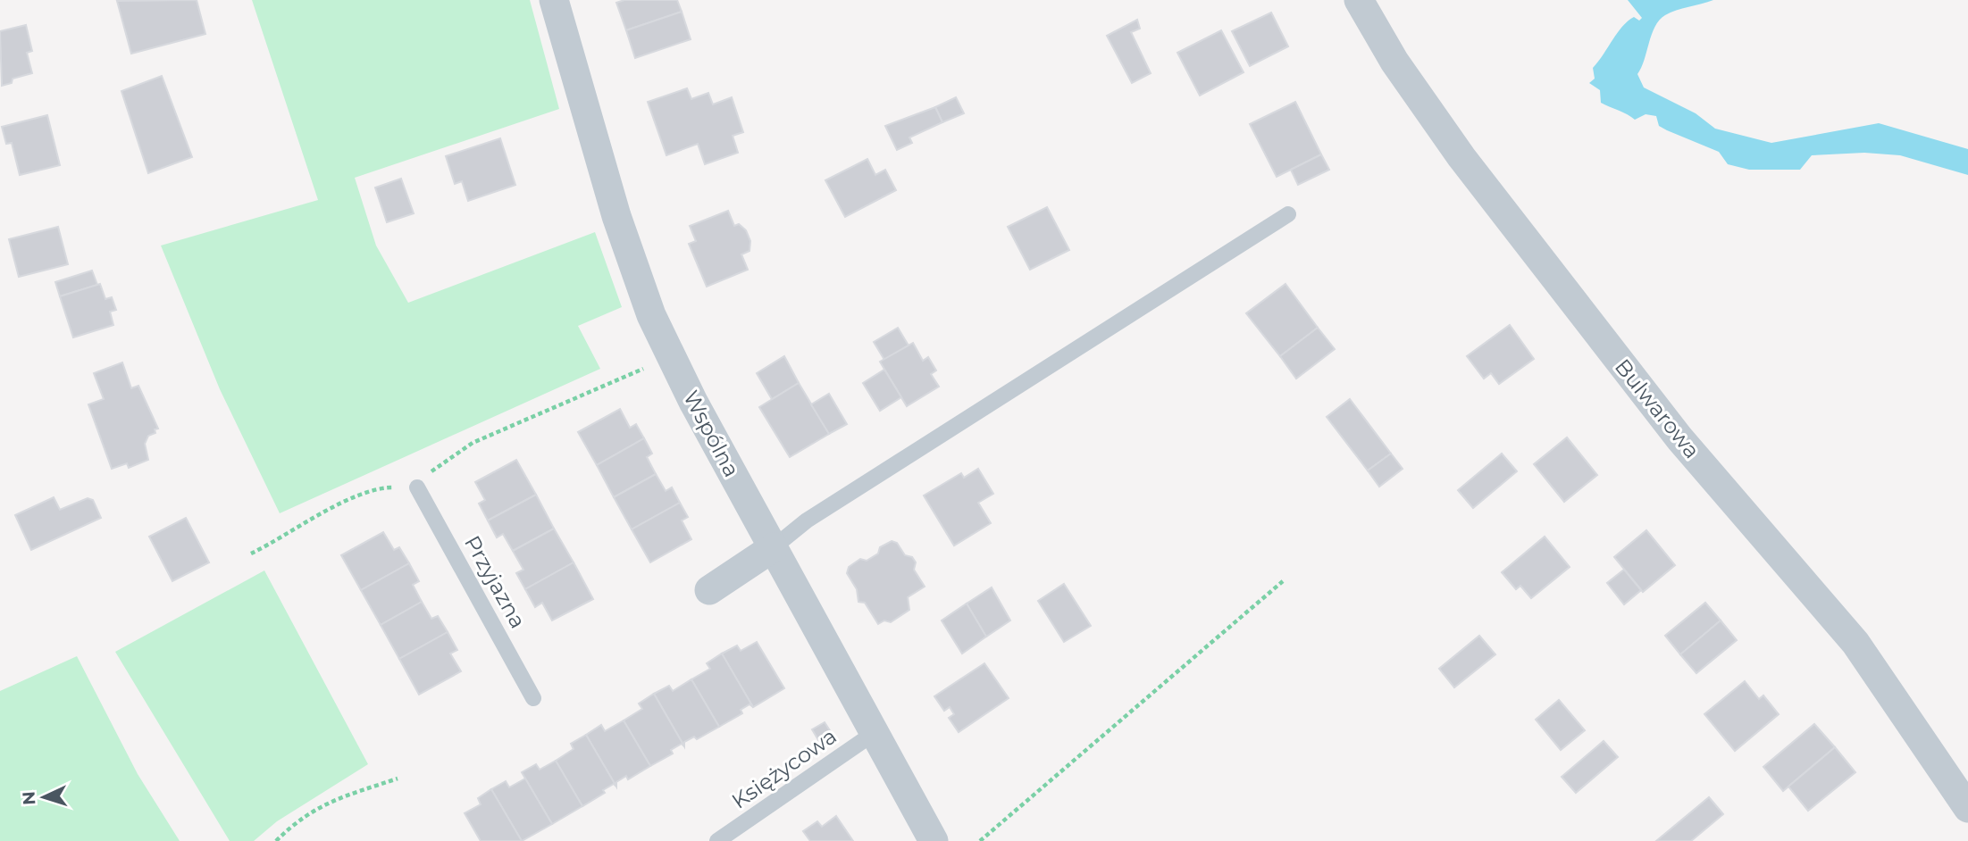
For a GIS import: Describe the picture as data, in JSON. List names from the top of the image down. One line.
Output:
{"streets":{"street":["Bulwarowa","Wspólna"],"lane":["Przyjazna","Księżycowa"]},"crossings":[["Wspólna","Księżycowa"]],"north":"left"}
